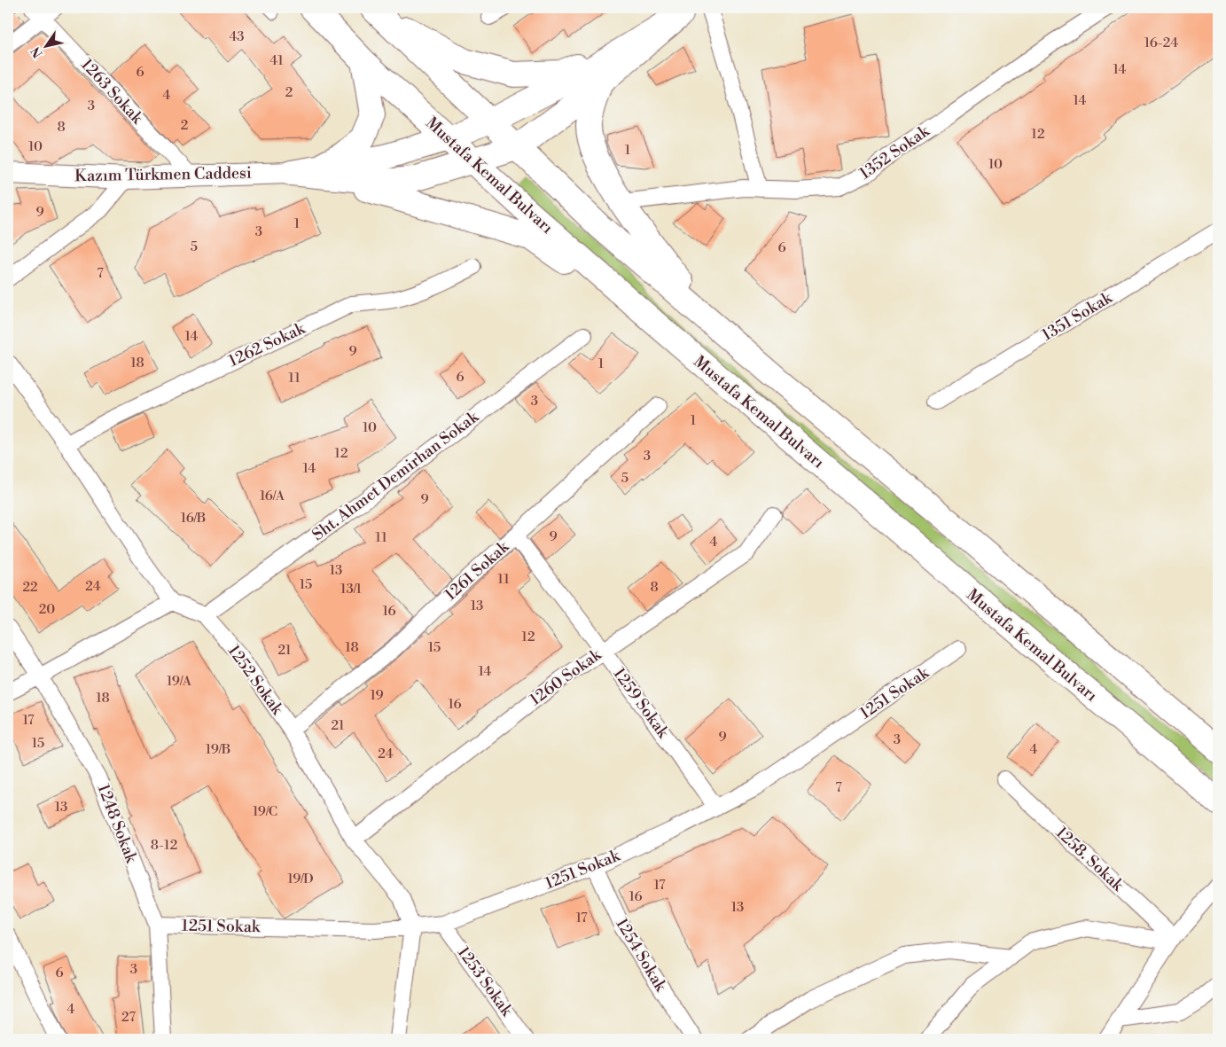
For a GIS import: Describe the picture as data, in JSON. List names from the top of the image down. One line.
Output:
{"streets":{"highway":["Mustafa Kemal Bulvarı"],"main road":["Kazım Türkmen Caddesi"],"street":["1263 Sokak","1352 Sokak","1351 Sokak","1262 Sokak","Sht. Ahmet Demirhan Sokak","1261 Sokak","1260 Sokak","1252 Sokak","1251 Sokak","1259 Sokak","1248 Sokak","1258. Sokak","1254 Sokak","1253 Sokak"]},"crossings":[["1263 Sokak","Kazım Türkmen Caddesi"],["Sht. Ahmet Demirhan Sokak","1252 Sokak"],["1261 Sokak","1252 Sokak"],["1261 Sokak","1259 Sokak"],["1260 Sokak","1252 Sokak"],["1260 Sokak","1259 Sokak"],["1252 Sokak","1251 Sokak"],["1251 Sokak","1259 Sokak"],["1251 Sokak","1248 Sokak"],["1251 Sokak","1254 Sokak"],["1251 Sokak","1253 Sokak"]],"house_numbers":["43","16-24","41","14","6","2","4","14","3","2","8","12","10","1","10","9","1","3","5","6","7","14","9","18","1","6","11","3","1","10","12","3","14","5","16/A","9","16/B","9","11","4","13","11","15","24","22","8","13/1","13","20","16","12","18","15","21","14","19/A","19","18","16","17","21","9","3","15","19/B","4","24","7","13","19/C","8-12","19/D","17","16","13","17","3","6","4","27"],"north":"bottom left"}
